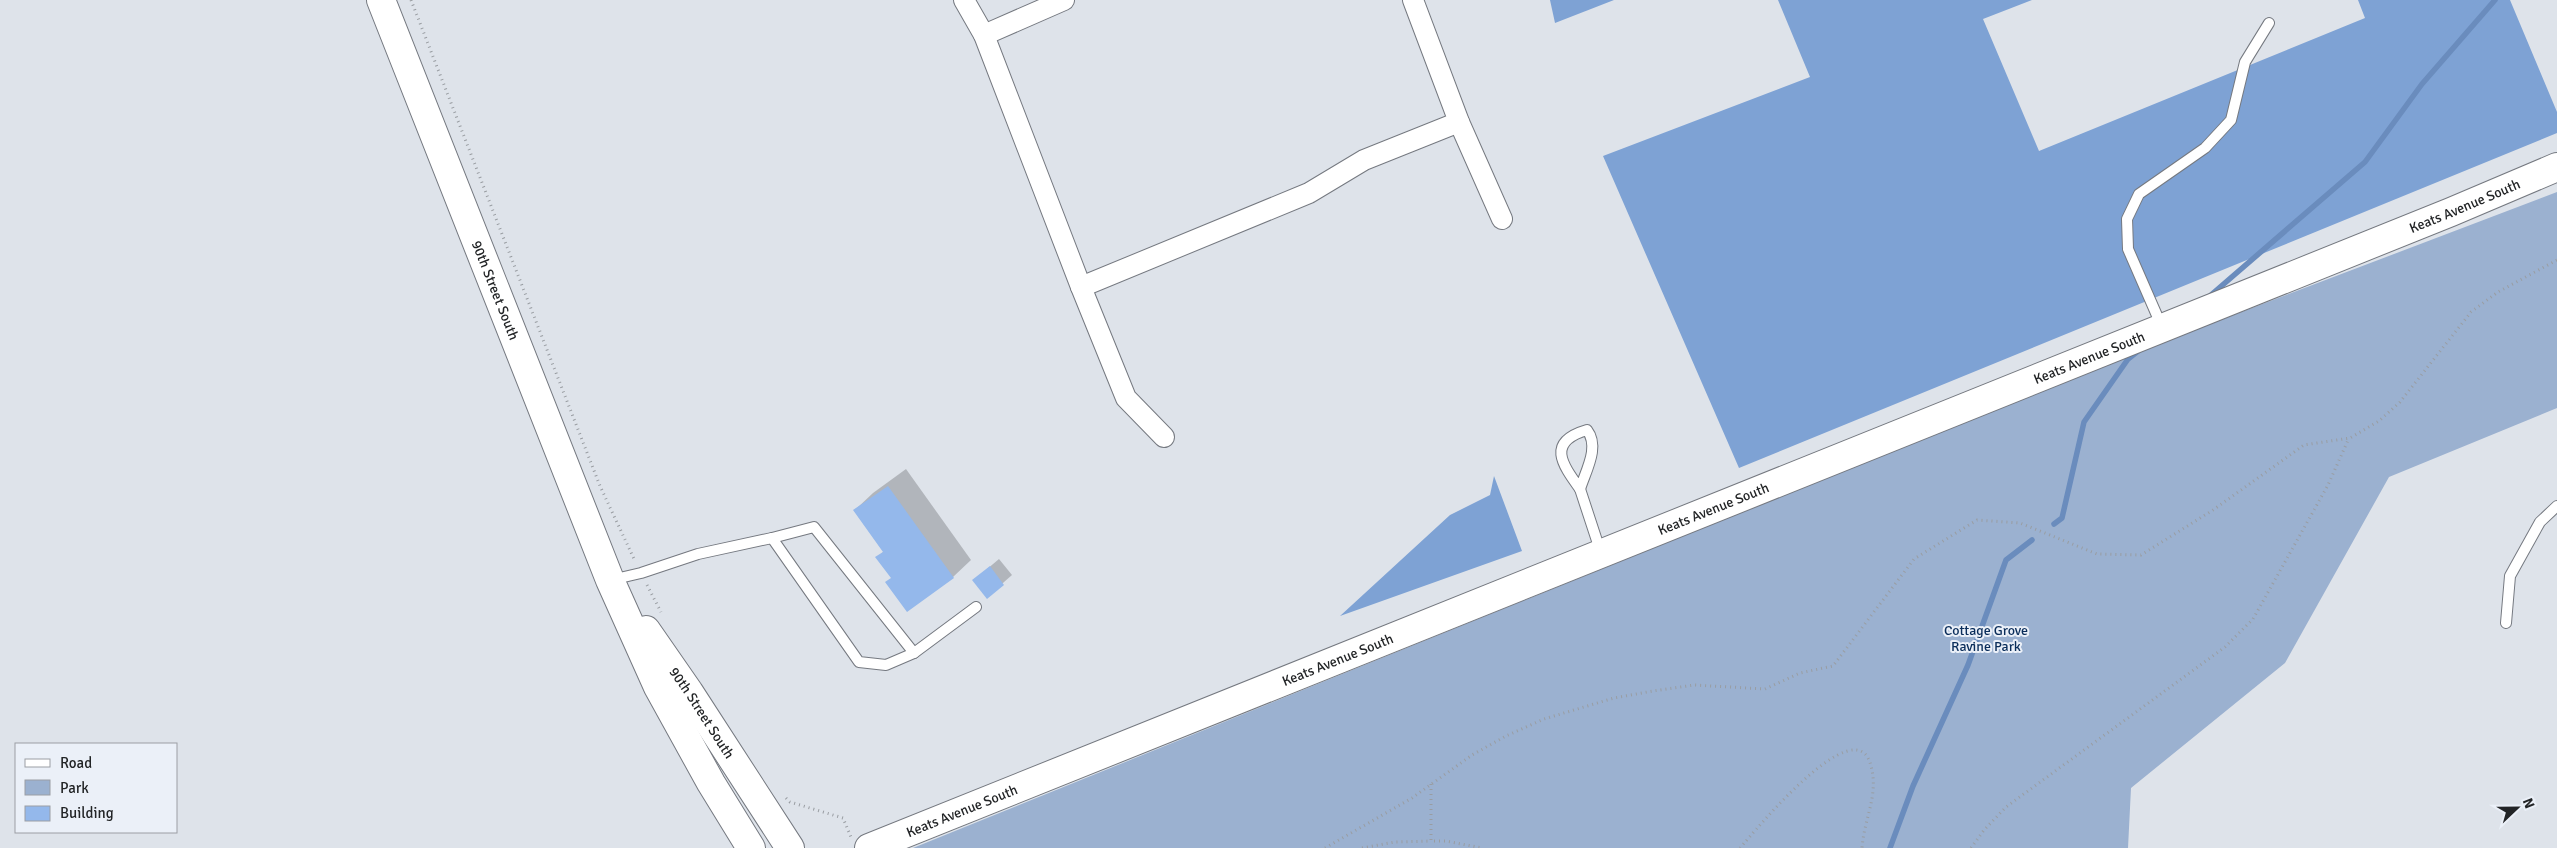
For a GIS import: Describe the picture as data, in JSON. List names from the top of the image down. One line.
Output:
{"streets":{"main road":["Keats Avenue South","90th Street South"]},"parks":["Cottage Grove Ravine Park"],"legend":["Road","Park","Building"],"north":"right"}
